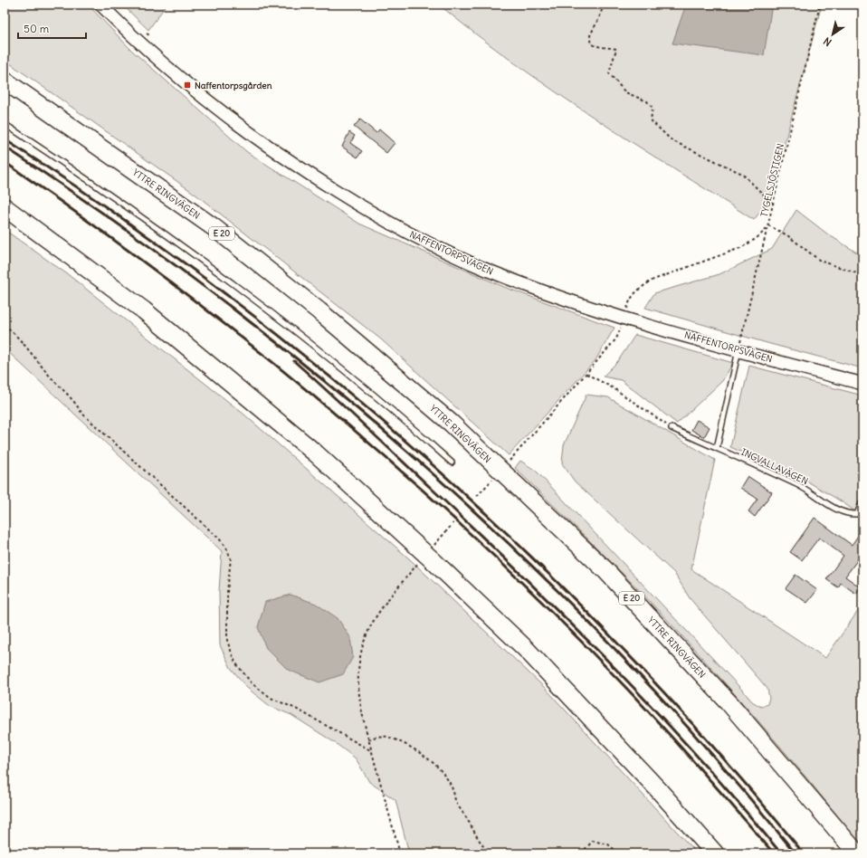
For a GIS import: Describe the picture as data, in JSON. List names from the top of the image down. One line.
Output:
{"streets":{"highway":["YTTRE RINGVÄGEN","E 20"],"street":["NAFFENTORPSVÄGEN"],"lane":["INGVALLAVÄGEN"],"path":["TYGELSJÖSTIGEN"]},"crossings":[["TYGELSJÖSTIGEN","NAFFENTORPSVÄGEN"]],"places":{"transit":["Naffentorpsgården"]},"scale_bar":"50 m","north":"bottom left"}
